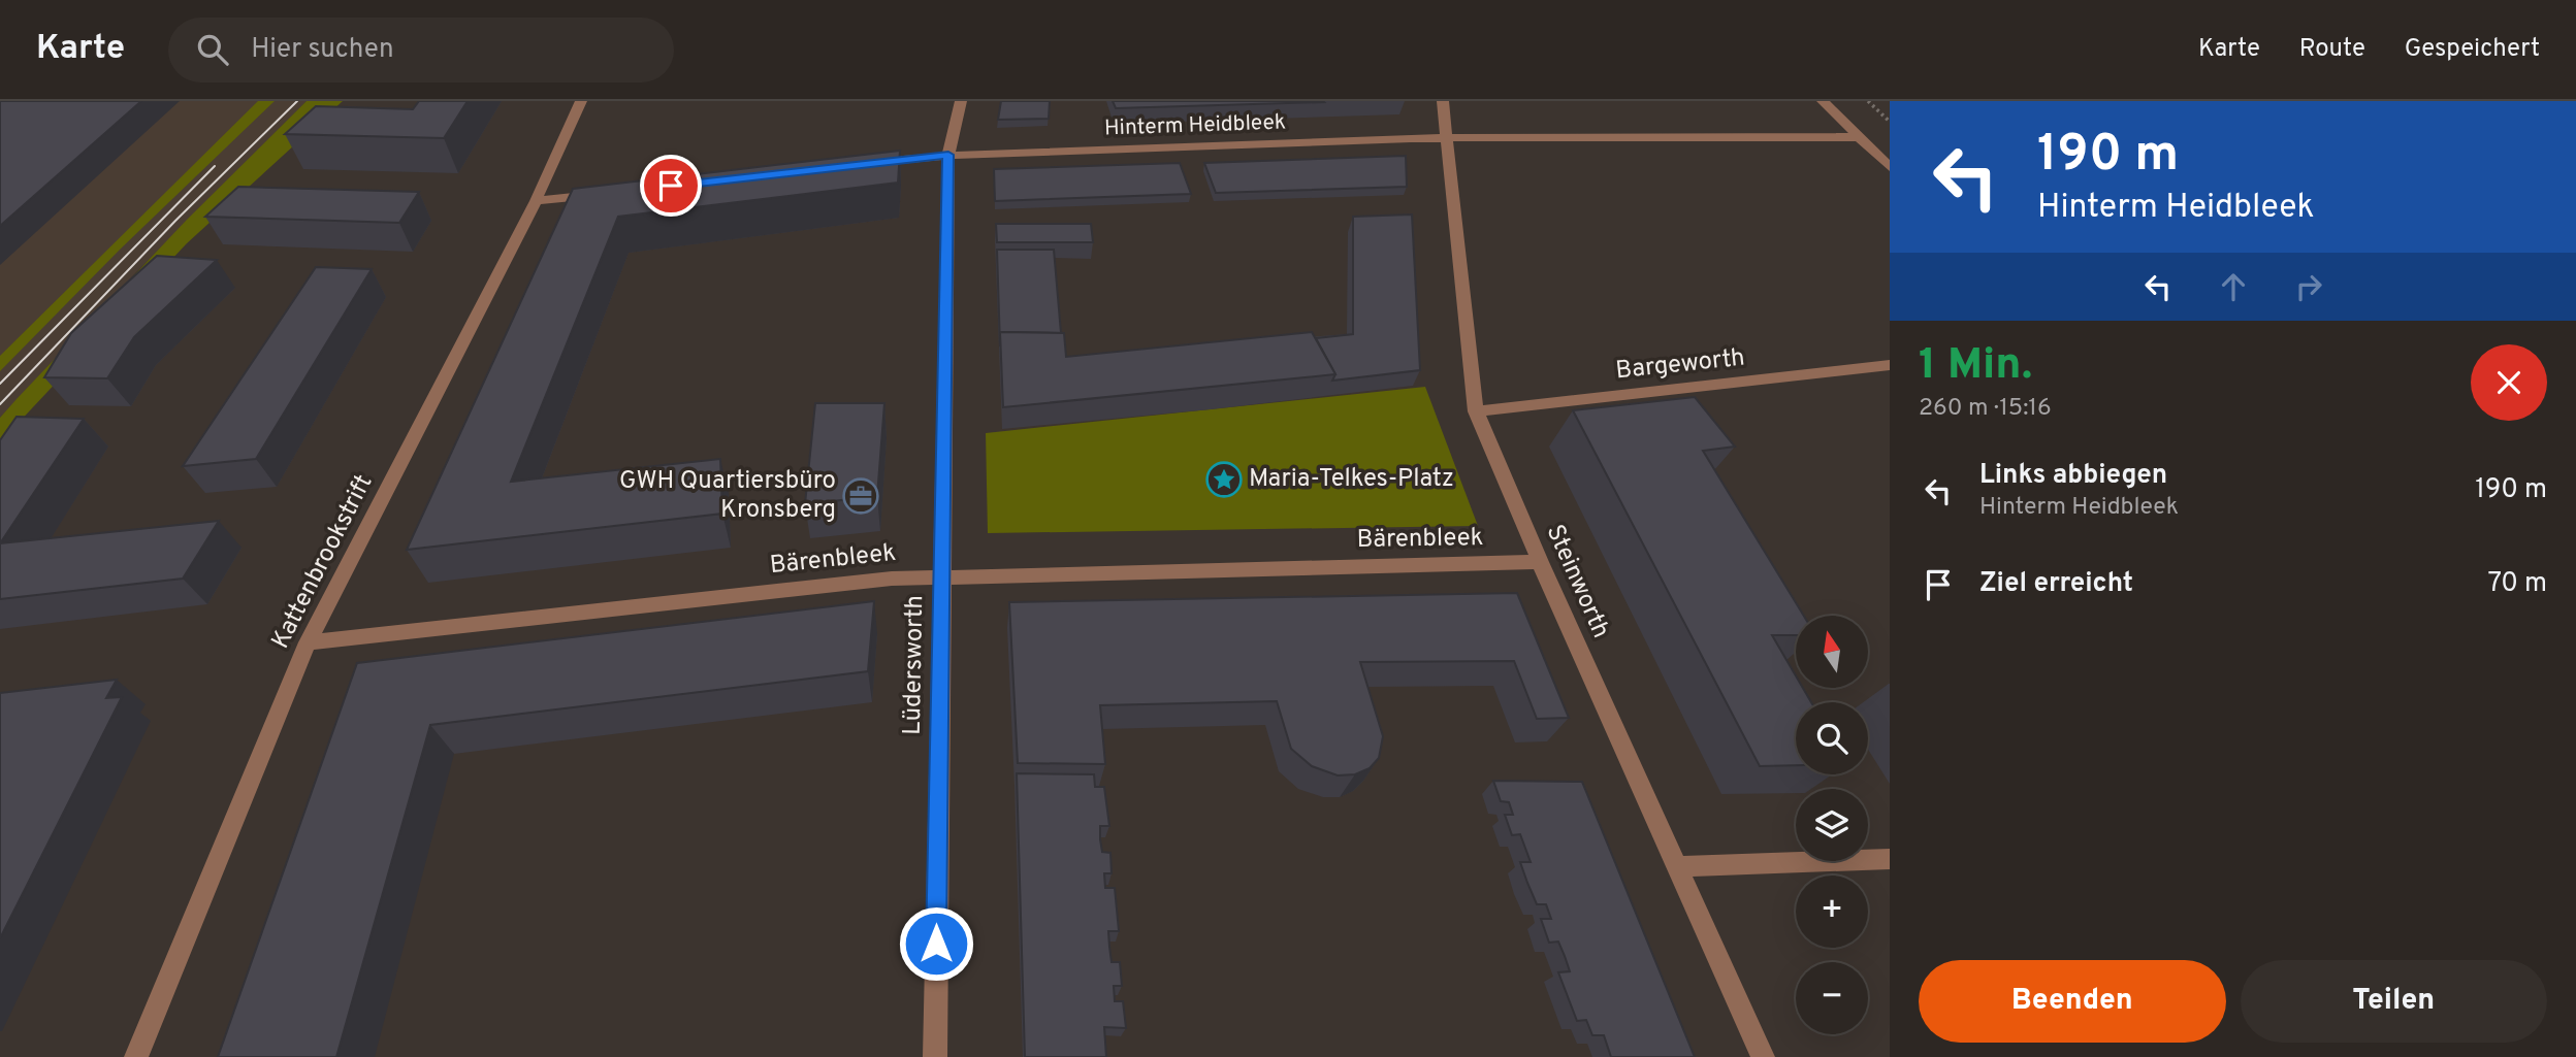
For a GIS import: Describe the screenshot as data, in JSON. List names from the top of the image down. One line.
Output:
{"streets":{"street":["Hinterm Heidbleek","Bargeworth","Bärenbleek","Kattenbrookstrift","Steinworth","Lüdersworth"]},"crossings":[["Hinterm Heidbleek","Steinworth"],["Hinterm Heidbleek","Lüdersworth"],["Bargeworth","Steinworth"],["Bärenbleek","Kattenbrookstrift"],["Bärenbleek","Steinworth"],["Bärenbleek","Lüdersworth"]],"places":{"place":["Maria-Telkes-Platz"],"office":["GWH Quartiersbüro Kronsberg"]},"north":"top","page":{"header":"Karte","search":"Hier suchen","nav":["Karte","Route","Gespeichert"],"turn":["190 m","Hinterm Heidbleek"],"heading":["1 Min.","260 m · 15:16"],"list":[{"name":"Links abbiegen","note":"Hinterm Heidbleek","value":"190 m"},{"name":"Ziel erreicht","value":"70 m"}],"map_buttons":["+","−"],"buttons":["Beenden","Teilen"]}}
